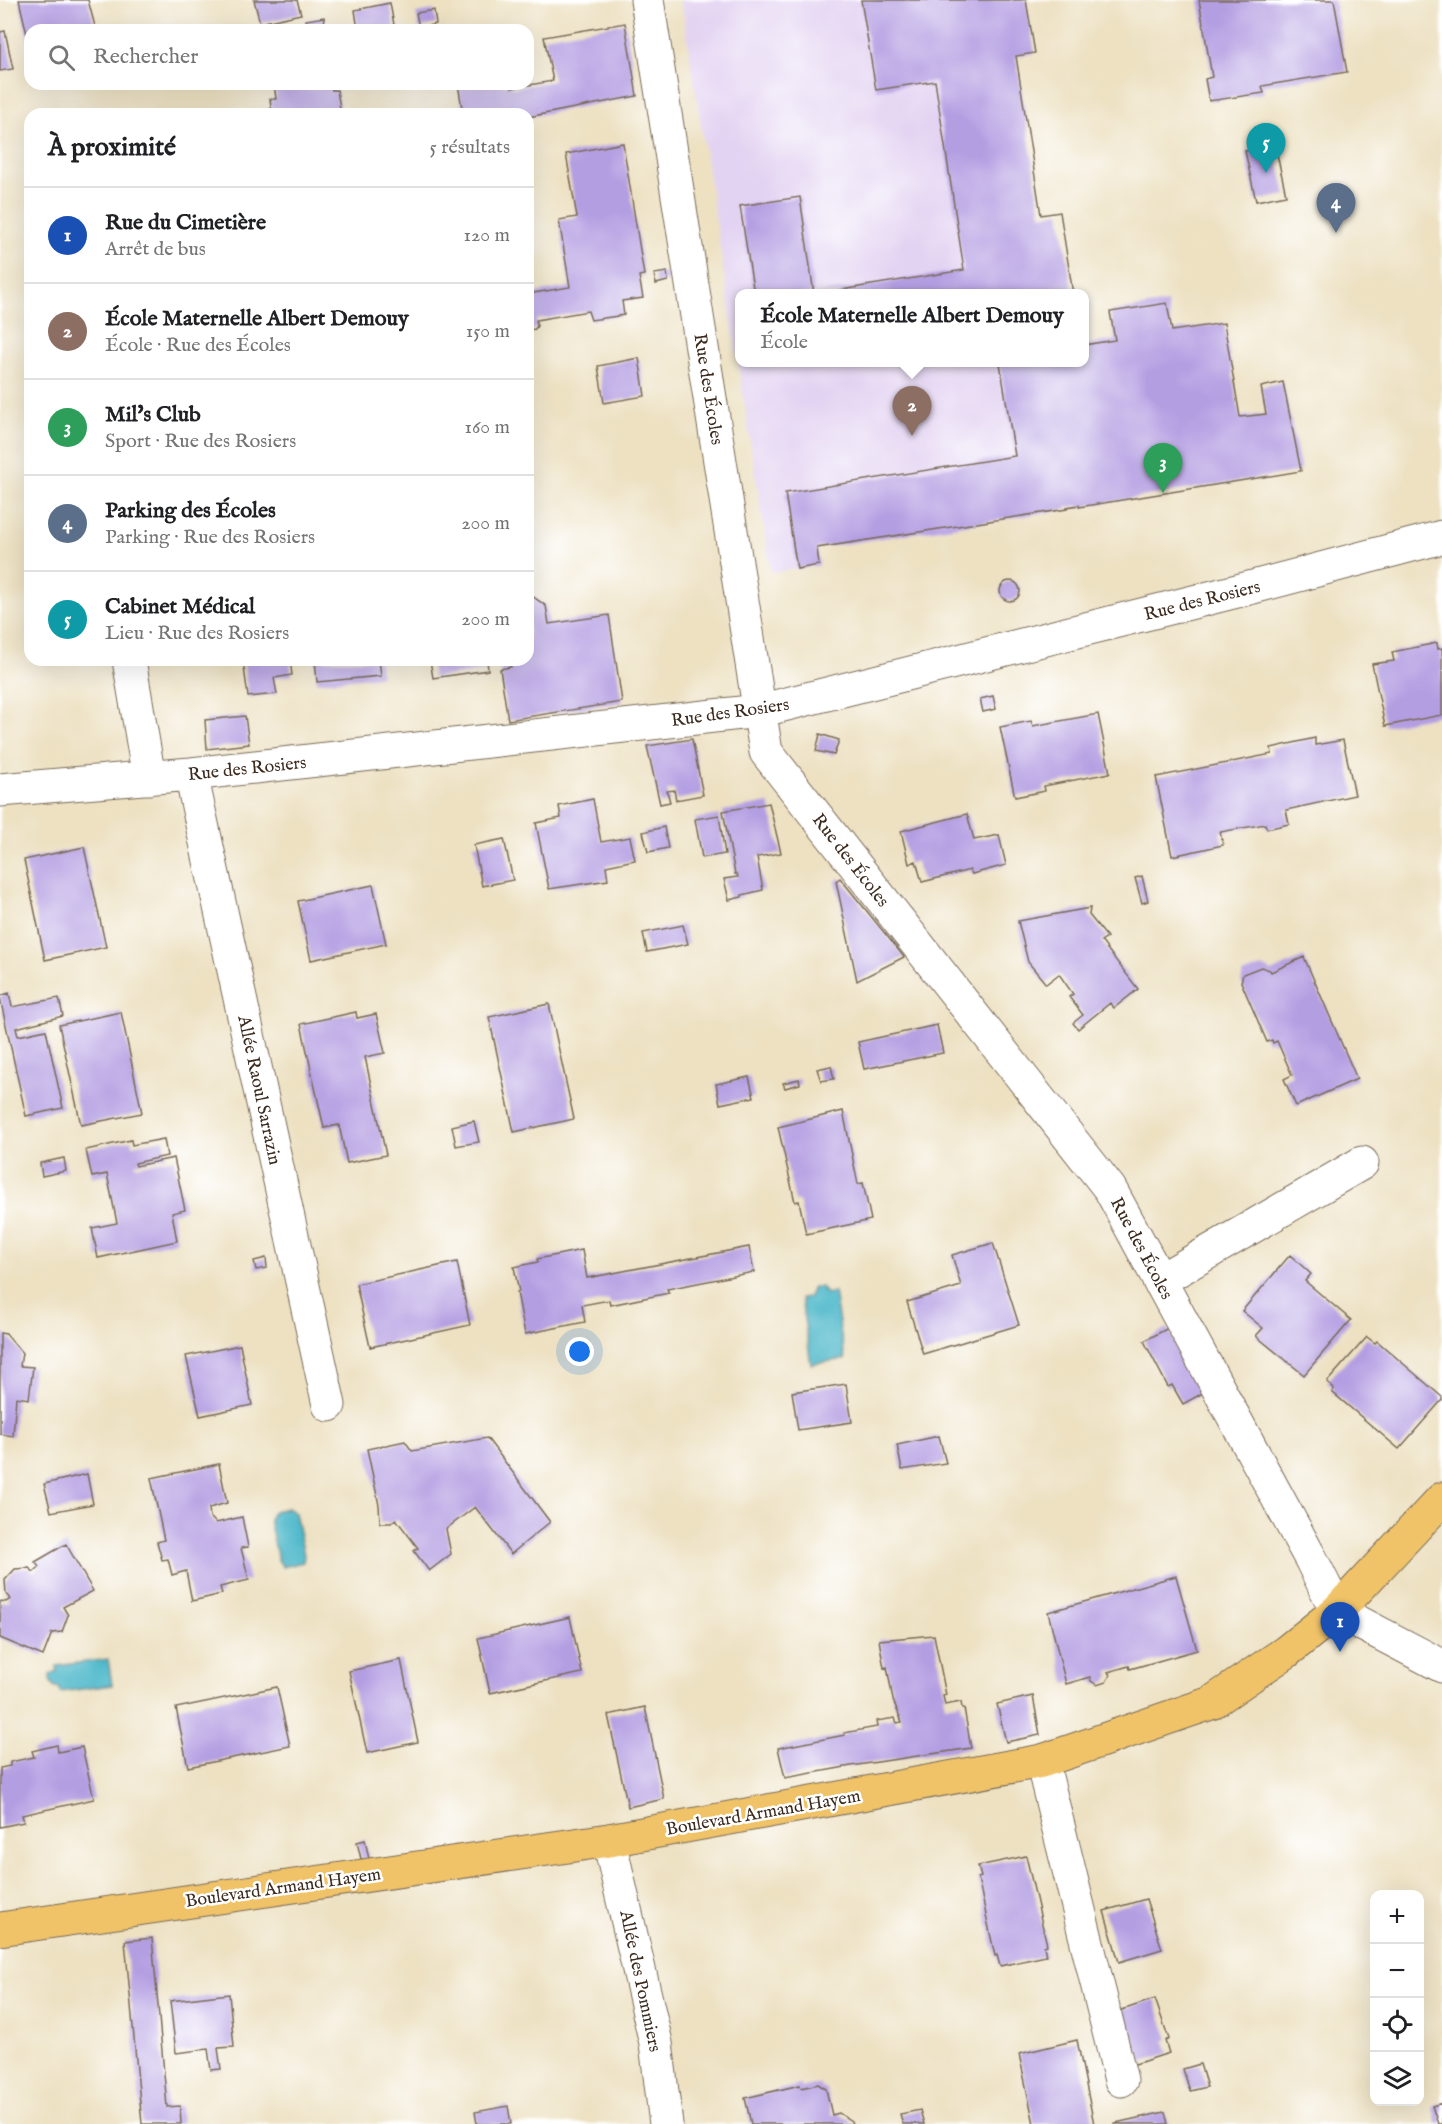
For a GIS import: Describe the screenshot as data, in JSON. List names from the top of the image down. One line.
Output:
{"streets":{"main road":["Boulevard Armand Hayem"],"street":["Rue des Écoles","Rue des Rosiers","Allée Raoul Sarrazin","Allée des Pommiers"]},"crossings":[["Rue des Écoles","Rue des Rosiers"],["Rue des Écoles","Boulevard Armand Hayem"],["Rue des Rosiers","Allée Raoul Sarrazin"],["Boulevard Armand Hayem","Allée des Pommiers"]],"page":{"search":"Rechercher","heading":["À proximité","5 résultats"],"pins":["5","4","2","3","1"],"list":[{"mark":"1","name":"Rue du Cimetière","note":"Arrêt de bus","value":"120 m"},{"mark":"2","name":"École Maternelle Albert Demouy","note":"École · Rue des Écoles","value":"150 m"},{"mark":"3","name":"Mil's Club","note":"Sport · Rue des Rosiers","value":"160 m"},{"mark":"4","name":"Parking des Écoles","note":"Parking · Rue des Rosiers","value":"200 m"},{"mark":"5","name":"Cabinet Médical","note":"Lieu · Rue des Rosiers","value":"200 m"}],"popup":["École Maternelle Albert Demouy","École"],"map_buttons":["+","−"]}}
